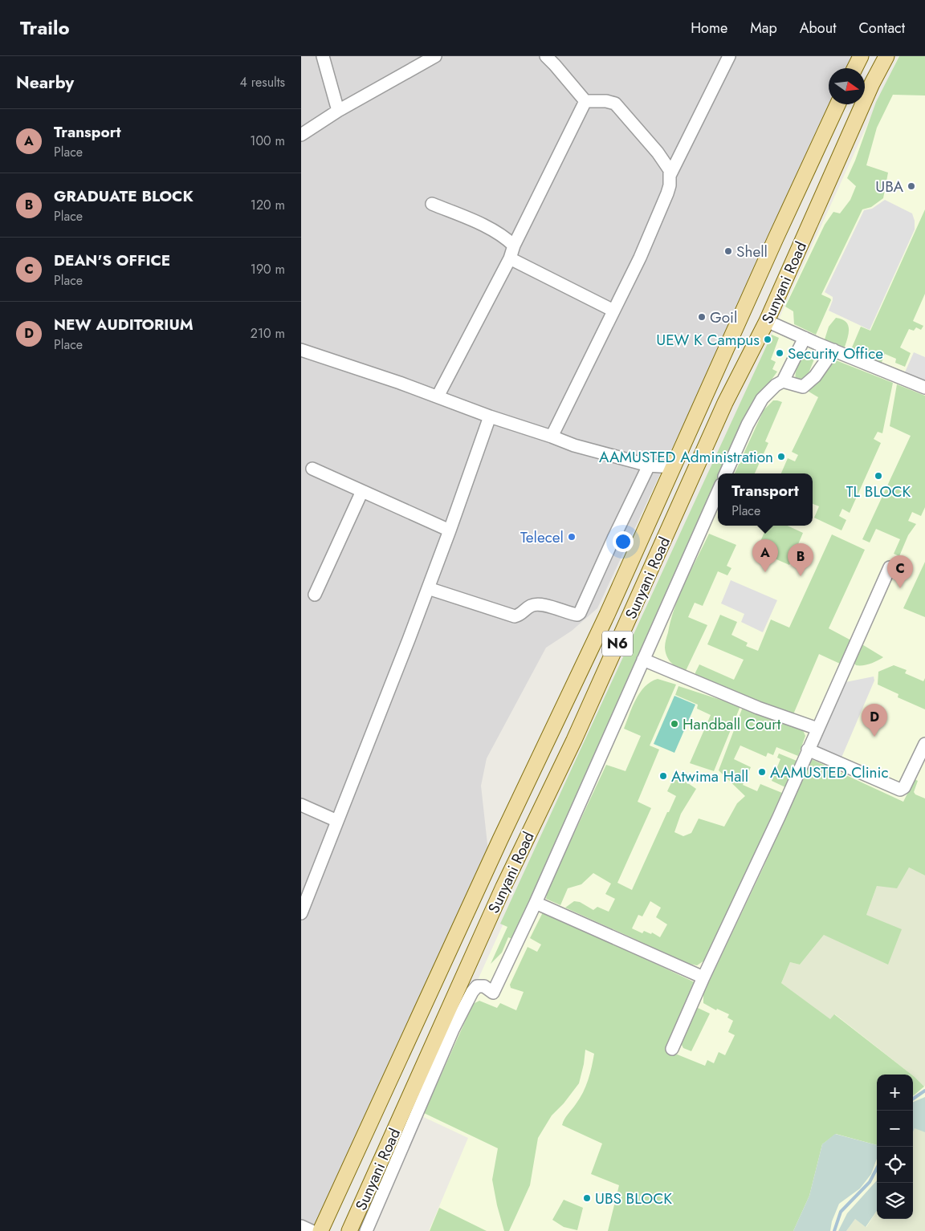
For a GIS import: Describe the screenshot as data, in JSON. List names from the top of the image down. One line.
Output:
{"streets":{"main road":["Sunyani Road","N6"]},"places":["UBA","Shell","Goil","UEW K Campus","Security Office","AAMUSTED Administration","TL BLOCK","Telecel","Handball Court","AAMUSTED Clinic","Atwima Hall","UBS BLOCK"],"north":"right","page":{"header":"Trailo","nav":["Home","Map","About","Contact"],"heading":["Nearby","4 results"],"list":[{"mark":"A","name":"Transport","note":"Place","value":"100 m"},{"mark":"B","name":"GRADUATE BLOCK","note":"Place","value":"120 m"},{"mark":"C","name":"DEAN'S OFFICE","note":"Place","value":"190 m"},{"mark":"D","name":"NEW AUDITORIUM","note":"Place","value":"210 m"}],"popup":["Transport","Place"],"pins":["A","B","C","D"],"map_buttons":["+","−"]}}
